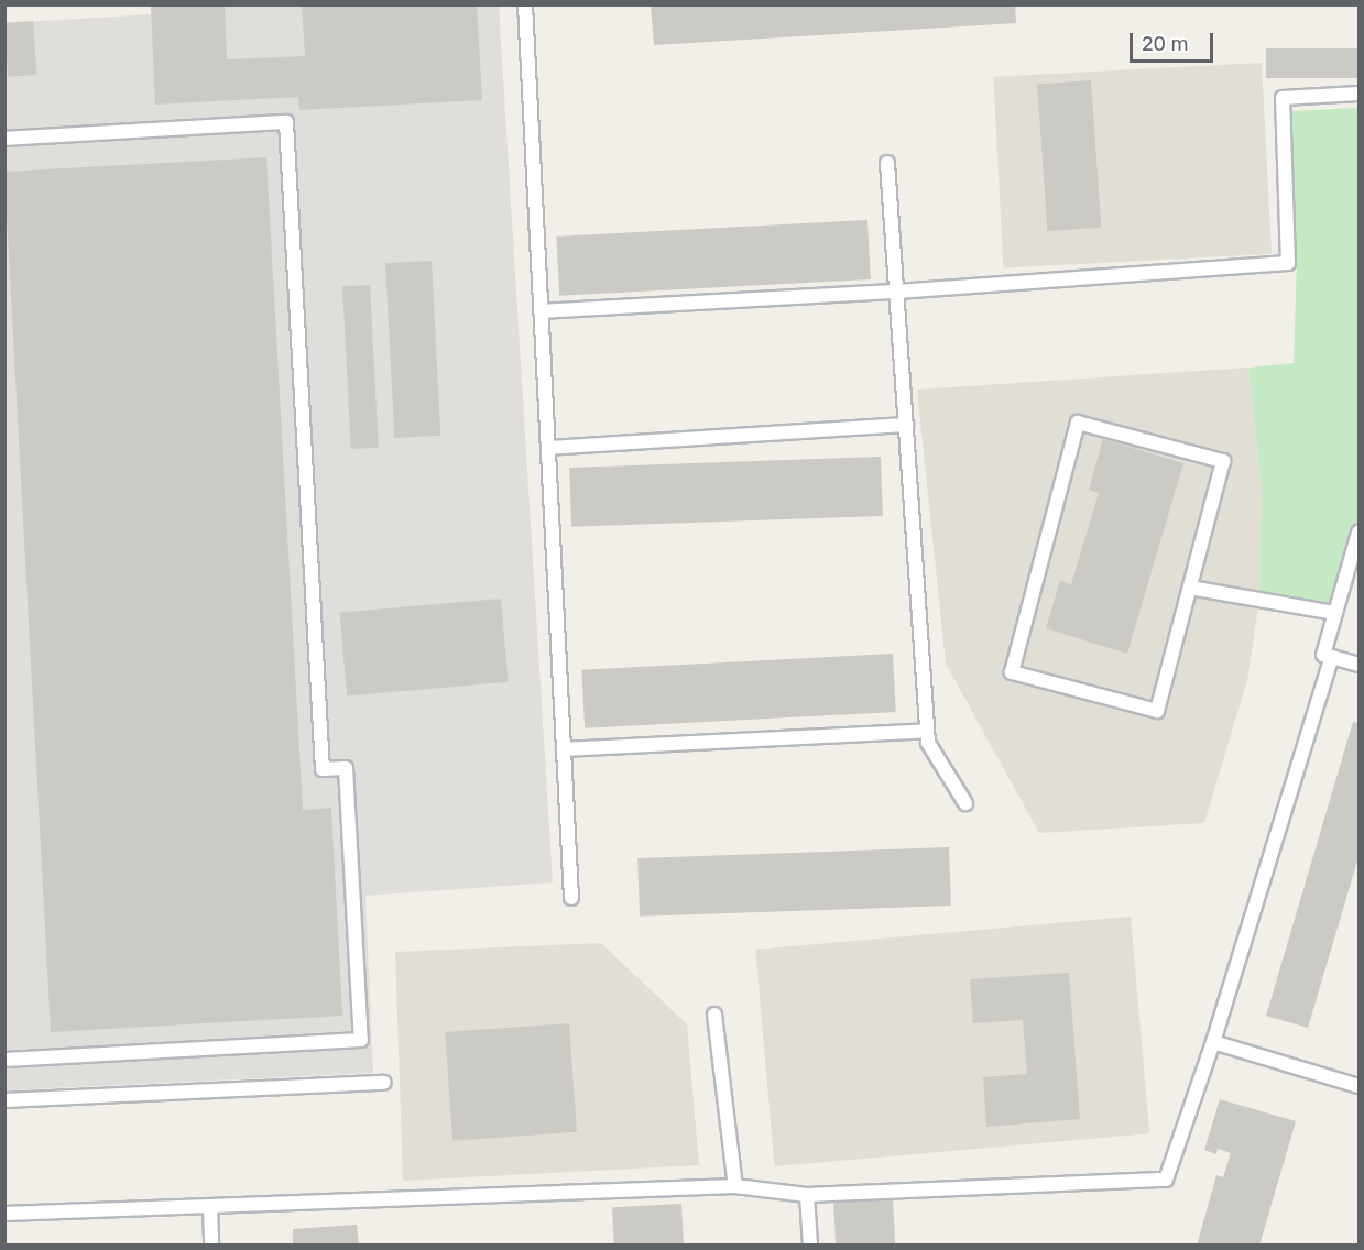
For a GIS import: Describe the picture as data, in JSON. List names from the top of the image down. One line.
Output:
{"scale_bar":"20 m"}
